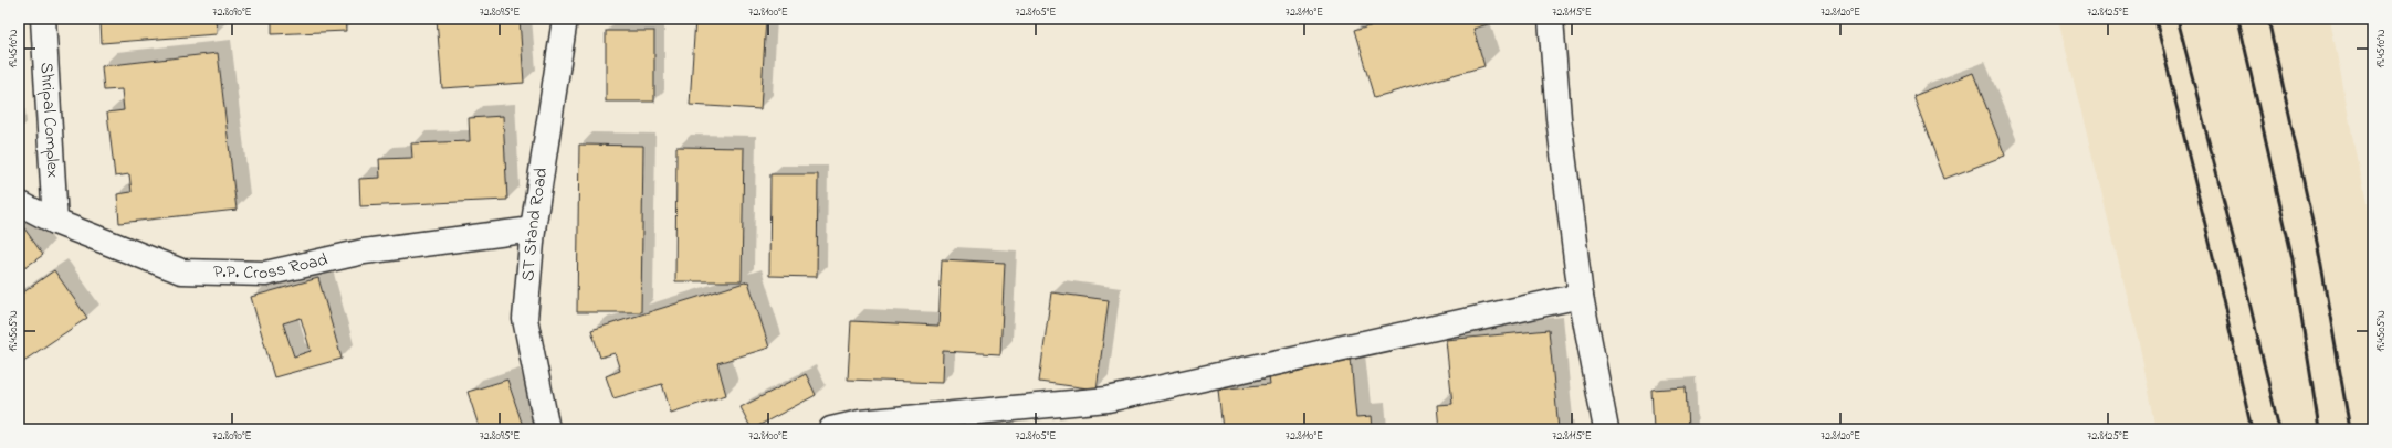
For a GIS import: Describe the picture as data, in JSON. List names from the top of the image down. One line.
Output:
{"streets":{"street":["Shripal Complex","ST Stand Road","P.P. Cross Road"]},"crossings":[["Shripal Complex","P.P. Cross Road"],["ST Stand Road","P.P. Cross Road"]],"coordinates":["72.8090°E","72.8095°E","72.8100°E","72.8105°E","72.8110°E","72.8115°E","72.8120°E","72.8125°E","19.4510°N","19.4505°N"]}
